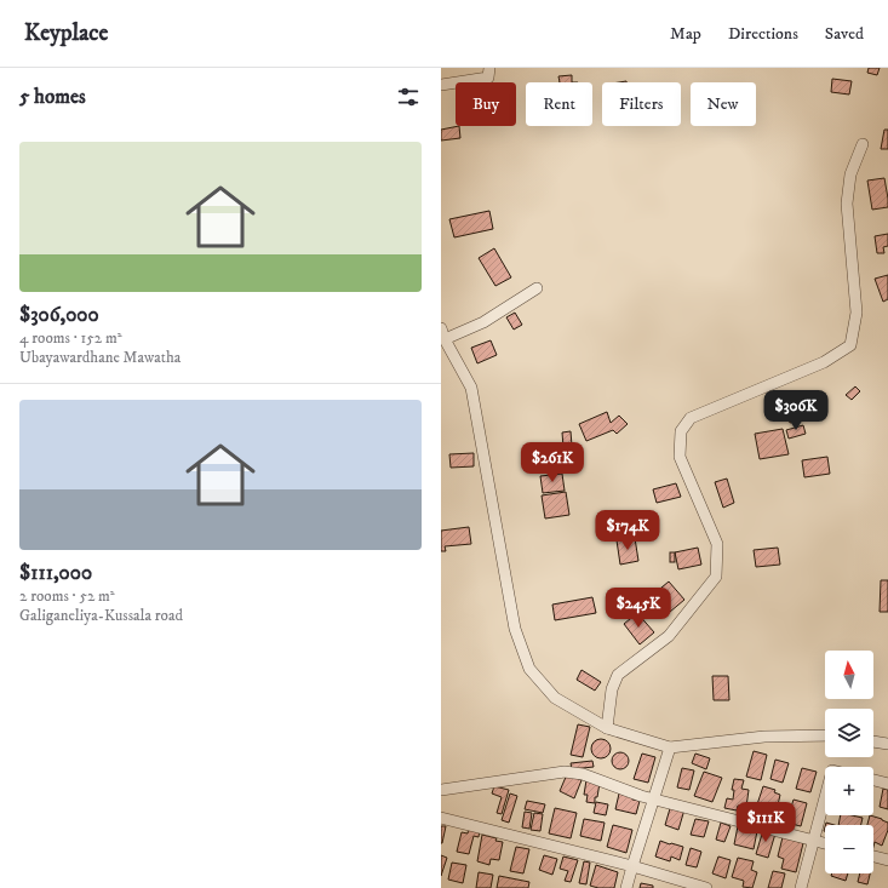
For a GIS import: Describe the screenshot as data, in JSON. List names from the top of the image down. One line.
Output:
{"north":"top","page":{"header":"Keyplace","nav":["Map","Directions","Saved"],"heading":"5 homes","chip":["Buy","Rent","Filters","New"],"list":[{"name":"$306,000","note":"4 rooms · 152 m² · Ubayawardhane Mawatha"},{"name":"$111,000","note":"2 rooms · 52 m² · Galiganeliya-Kussala road"}],"price":["$306K","$261K","$174K","$245K","$111K"],"map_buttons":["+","−"]}}
